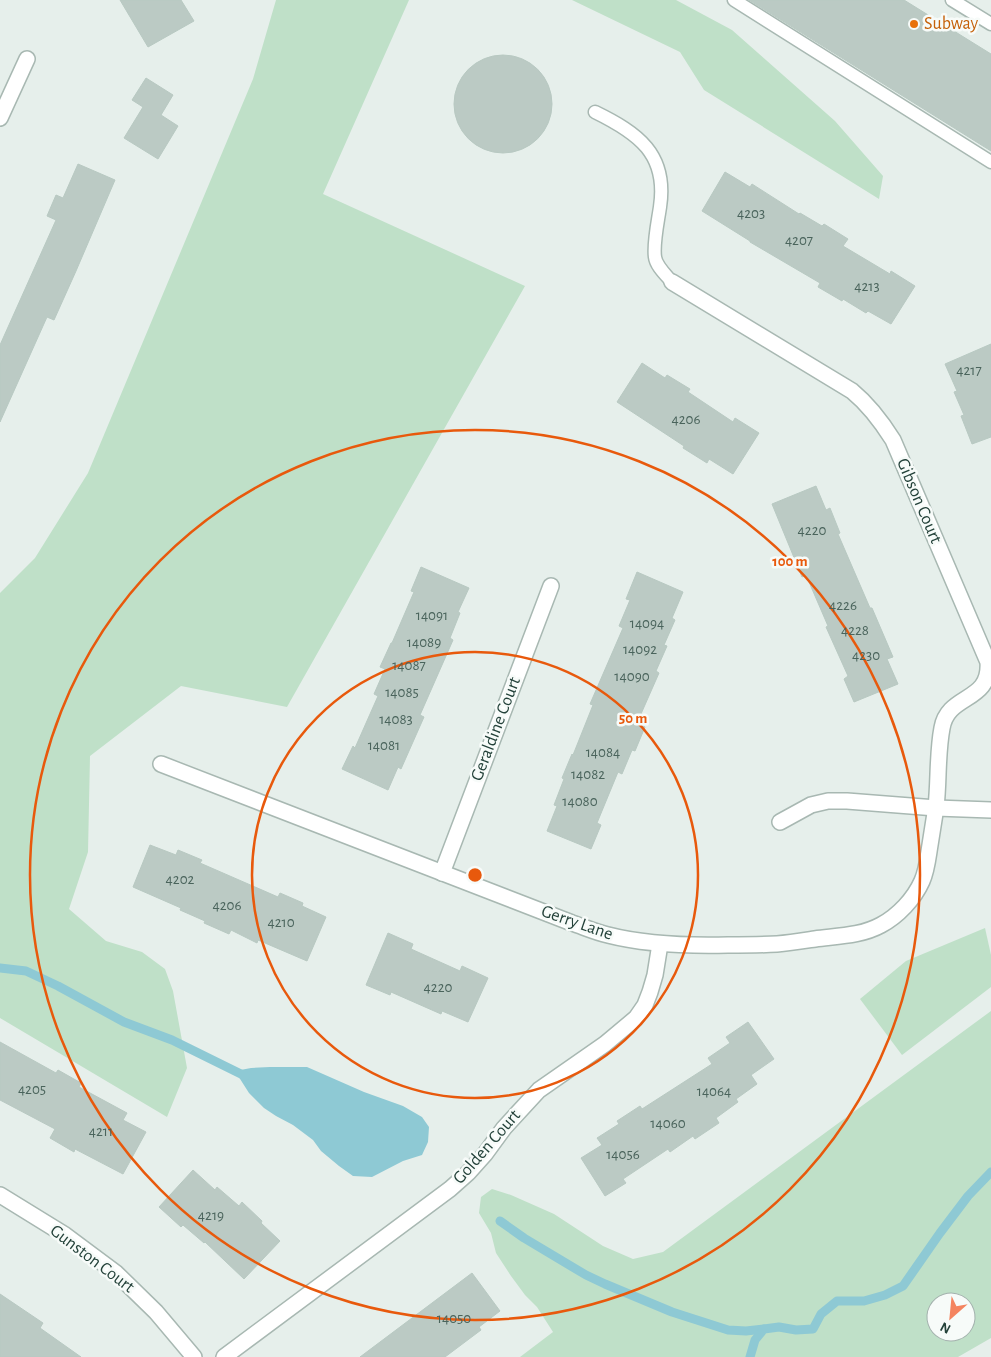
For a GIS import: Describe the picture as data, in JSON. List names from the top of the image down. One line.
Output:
{"streets":{"street":["Gibson Court","Geraldine Court","Gerry Lane","Golden Court","Gunston Court"]},"crossings":[["Gibson Court","Gerry Lane"],["Geraldine Court","Gerry Lane"],["Gerry Lane","Golden Court"]],"places":["Subway"],"house_numbers":["4203","4207","4213","4217","4206","4220","4226","14091","14094","4228","14089","14092","4230","14087","14090","14085","14083","14081","14084","14082","14080","4202","4206","4210","4220","4205","14064","14060","4211","14056","4219","14050"],"north":"bottom left","rings":["100 m","50 m"]}
